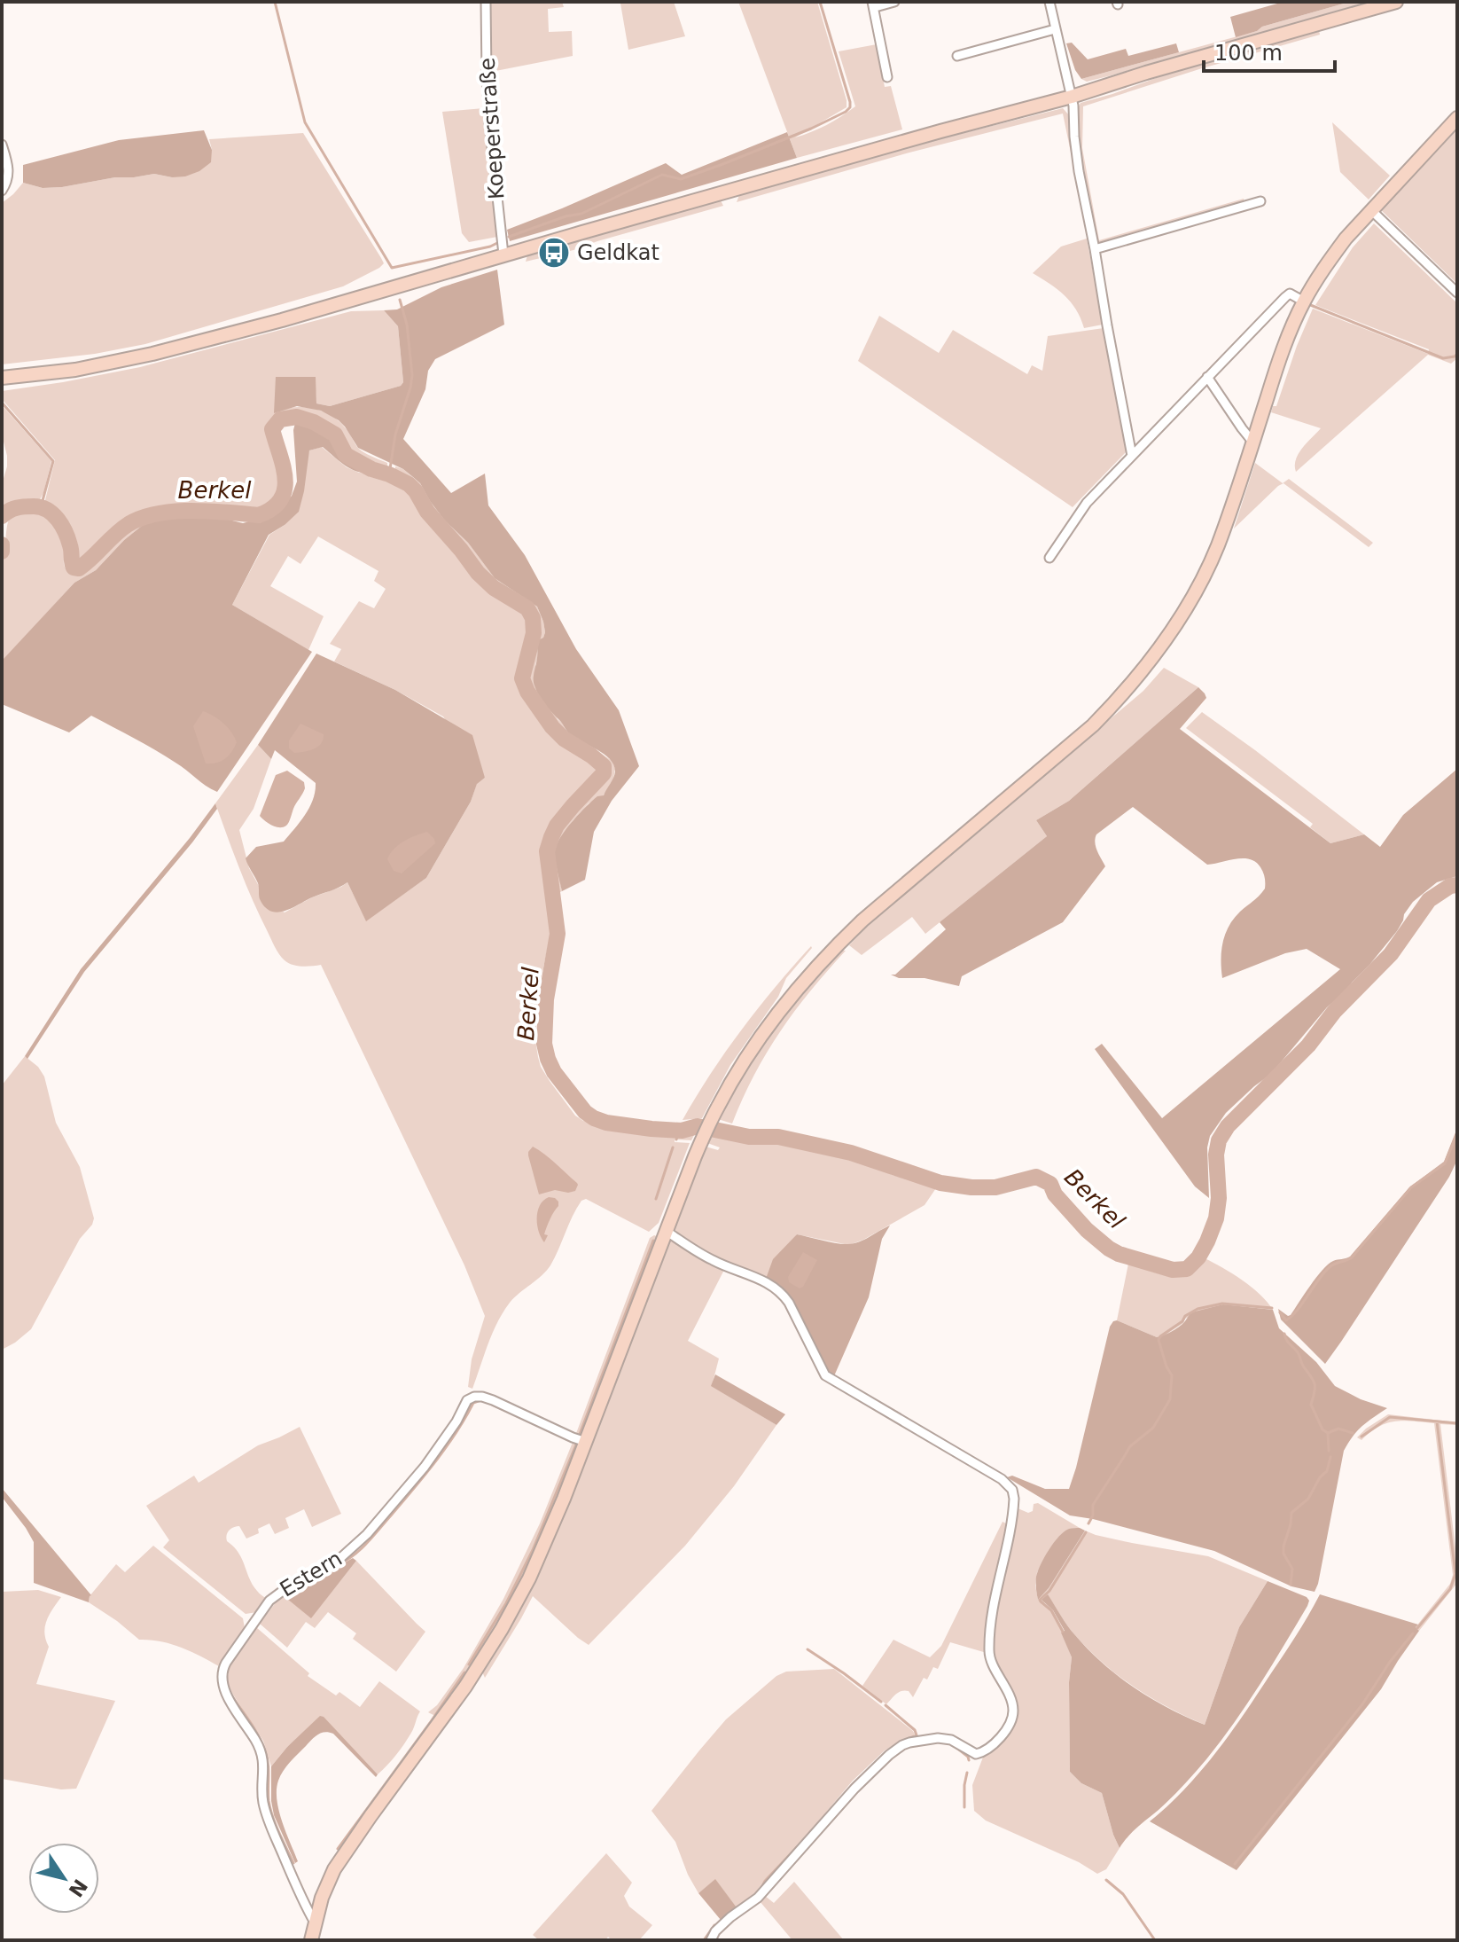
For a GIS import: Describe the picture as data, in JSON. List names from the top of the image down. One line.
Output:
{"streets":{"street":["Koeperstraße","Estern"]},"water":["Berkel"],"places":{"bus stop":["Geldkat"]},"scale_bar":"100 m","north":"bottom right"}
